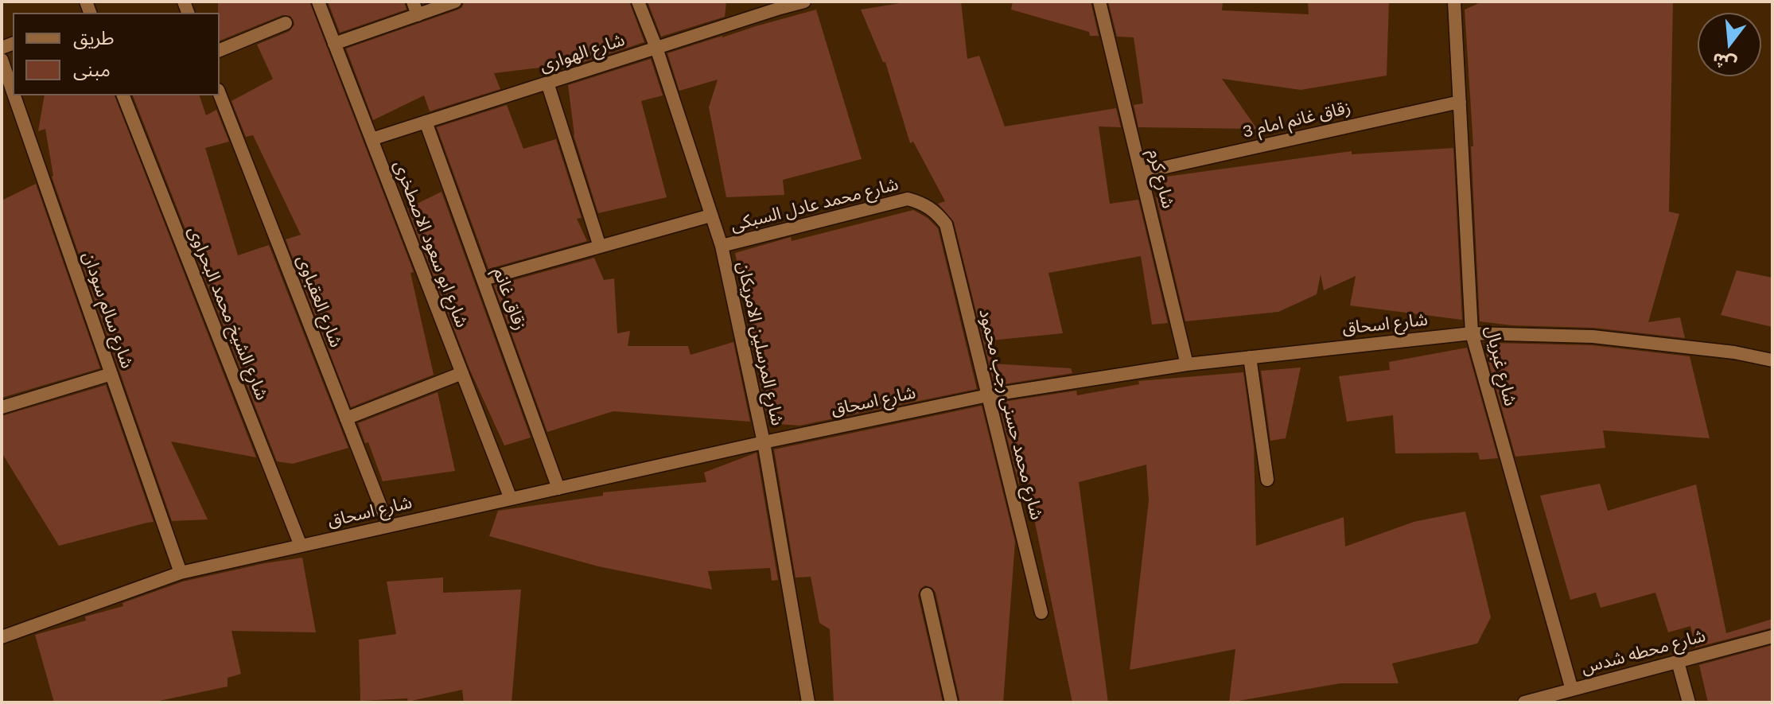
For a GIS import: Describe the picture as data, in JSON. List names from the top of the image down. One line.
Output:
{"streets":{"street":["شارع الهوارى","زقاق غانم امام 3","شارع كرم","شارع محمد عادل السبكى","شارع ابو سعود الاصطخرى","زقاق غانم","شارع العقباوى","شارع سالم سودان","شارع الشيخ محمد البحراوى","شارع اسحاق","شارع المرسلين الامريكان","شارع غبريال","شارع محمد حسنى رجب محمود","شارع محطه شدس"]},"crossings":[["شارع الهوارى","شارع ابو سعود الاصطخرى"],["شارع الهوارى","زقاق غانم"],["شارع الهوارى","شارع المرسلين الامريكان"],["زقاق غانم امام 3","شارع كرم"],["زقاق غانم امام 3","شارع غبريال"],["شارع كرم","شارع اسحاق"],["شارع محمد عادل السبكى","شارع المرسلين الامريكان"],["شارع محمد عادل السبكى","شارع محمد حسنى رجب محمود"],["شارع ابو سعود الاصطخرى","شارع اسحاق"],["زقاق غانم","شارع اسحاق"],["شارع العقباوى","شارع اسحاق"],["شارع سالم سودان","شارع اسحاق"],["شارع الشيخ محمد البحراوى","شارع اسحاق"],["شارع اسحاق","شارع المرسلين الامريكان"],["شارع اسحاق","شارع غبريال"],["شارع اسحاق","شارع محمد حسنى رجب محمود"],["شارع غبريال","شارع محطه شدس"]],"legend":["طريق","مبنى"],"north":"bottom"}
